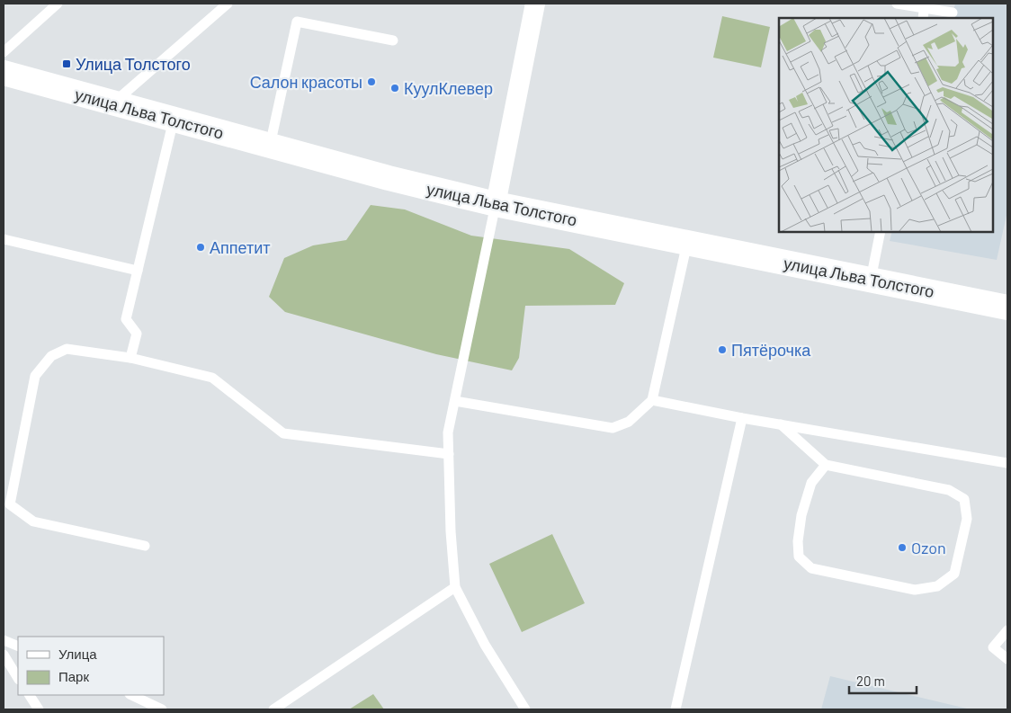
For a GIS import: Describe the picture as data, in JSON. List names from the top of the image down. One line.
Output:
{"streets":{"street":["улица Льва Толстого"]},"places":{"transit":["Улица Толстого"],"other":["Салон красоты","КуулКлевер","Аппетит","Пятёрочка","Ozon"]},"legend":["Улица","Парк"],"scale_bar":"20 m"}
